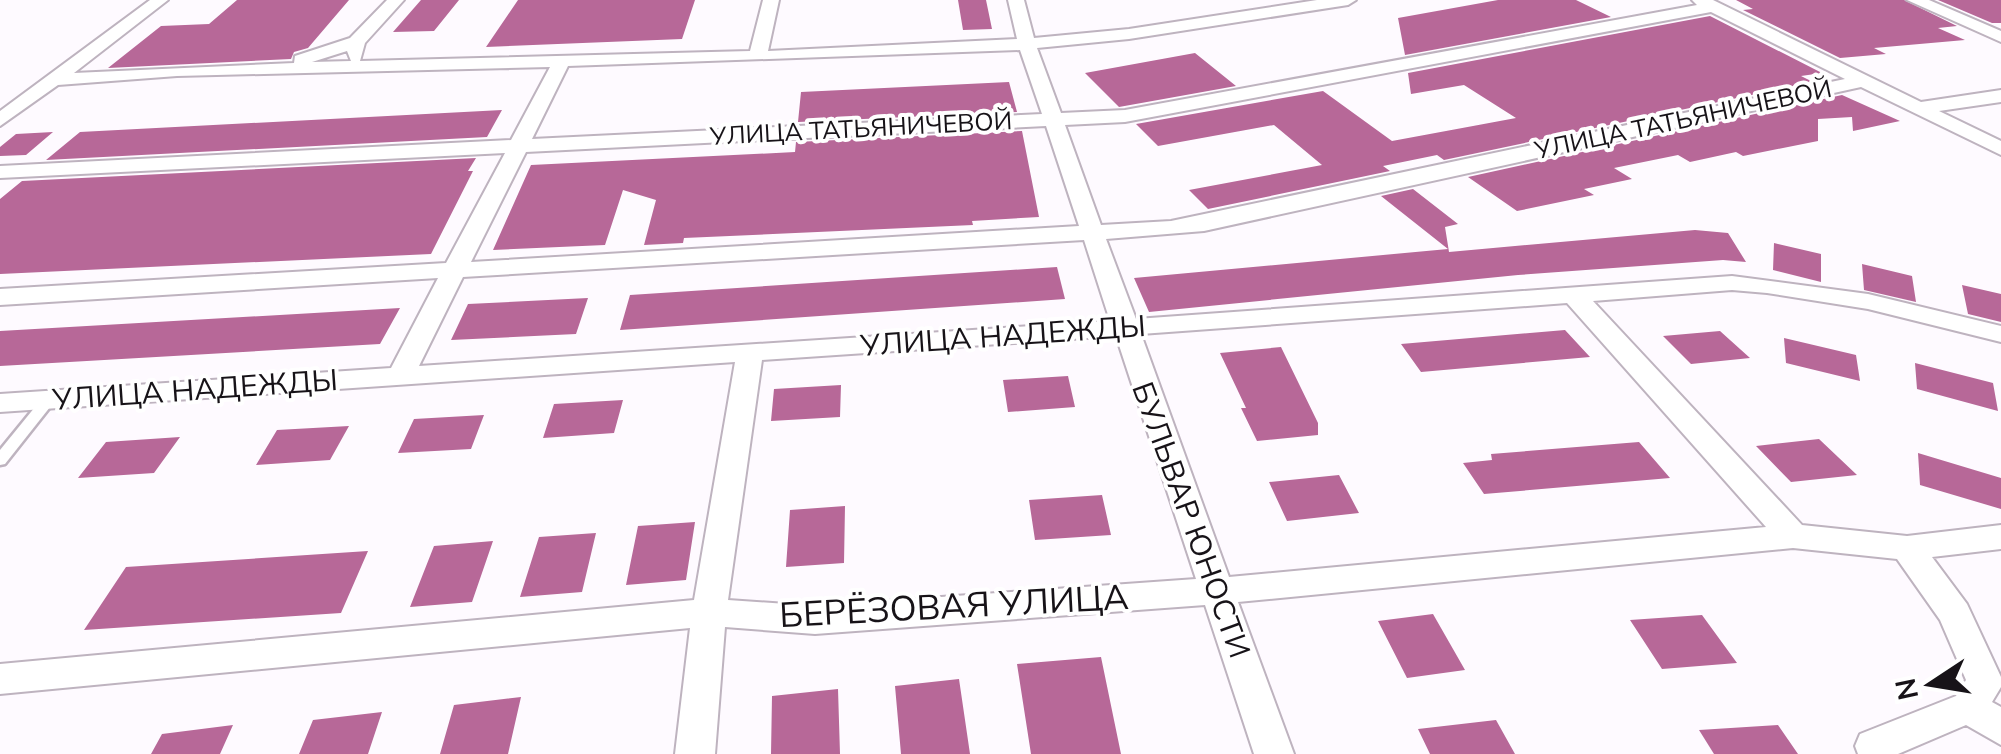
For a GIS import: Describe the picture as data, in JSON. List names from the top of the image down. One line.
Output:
{"streets":{"street":["УЛИЦА ТАТЬЯНИЧЕВОЙ","УЛИЦА НАДЕЖДЫ","БУЛЬВАР ЮНОСТИ","БЕРЁЗОВАЯ УЛИЦА"]},"crossings":[["УЛИЦА ТАТЬЯНИЧЕВОЙ","БУЛЬВАР ЮНОСТИ"],["УЛИЦА НАДЕЖДЫ","БУЛЬВАР ЮНОСТИ"],["БУЛЬВАР ЮНОСТИ","БЕРЁЗОВАЯ УЛИЦА"]],"north":"left"}
